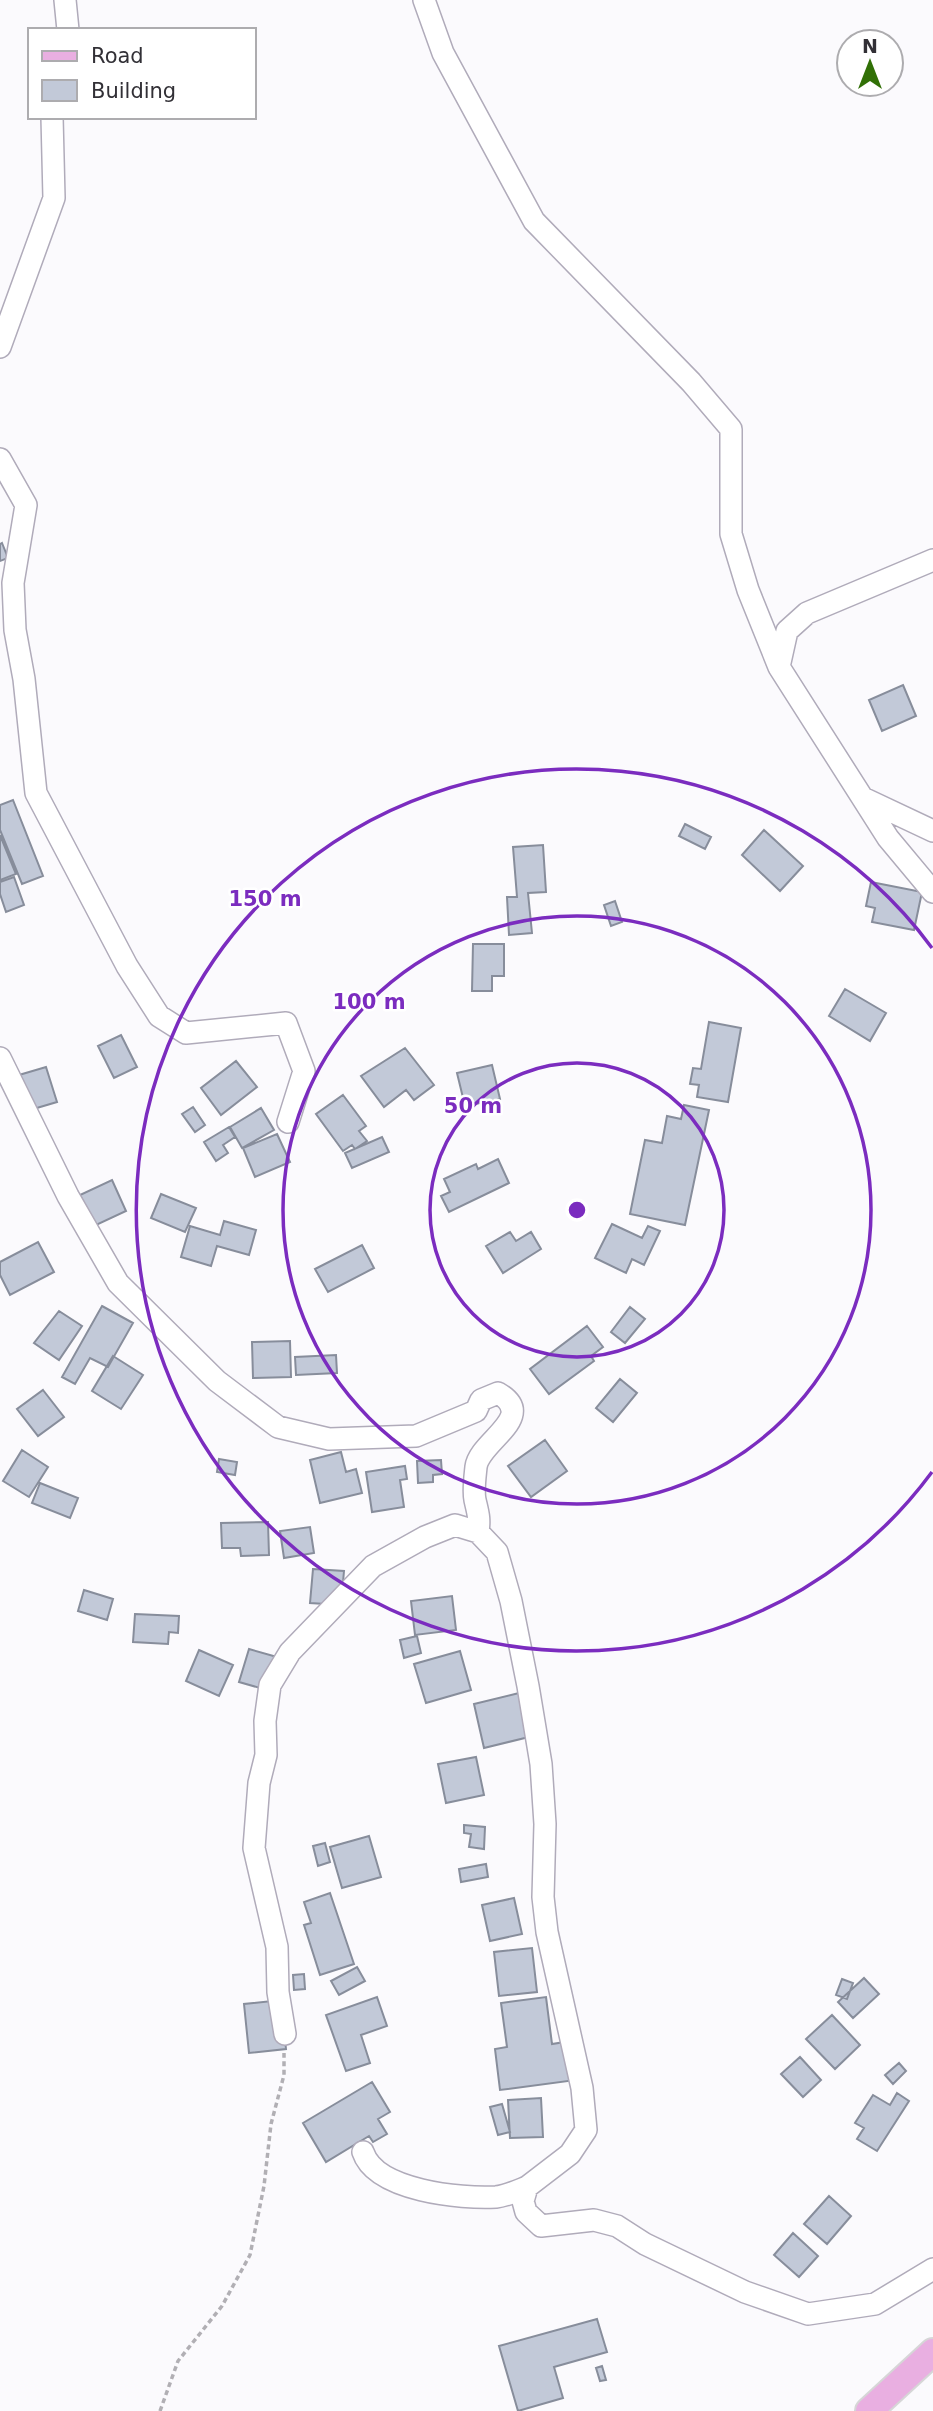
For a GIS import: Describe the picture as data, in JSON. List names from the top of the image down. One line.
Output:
{"legend":["Road","Building"],"north":"top","rings":["150 m","100 m","50 m"]}
